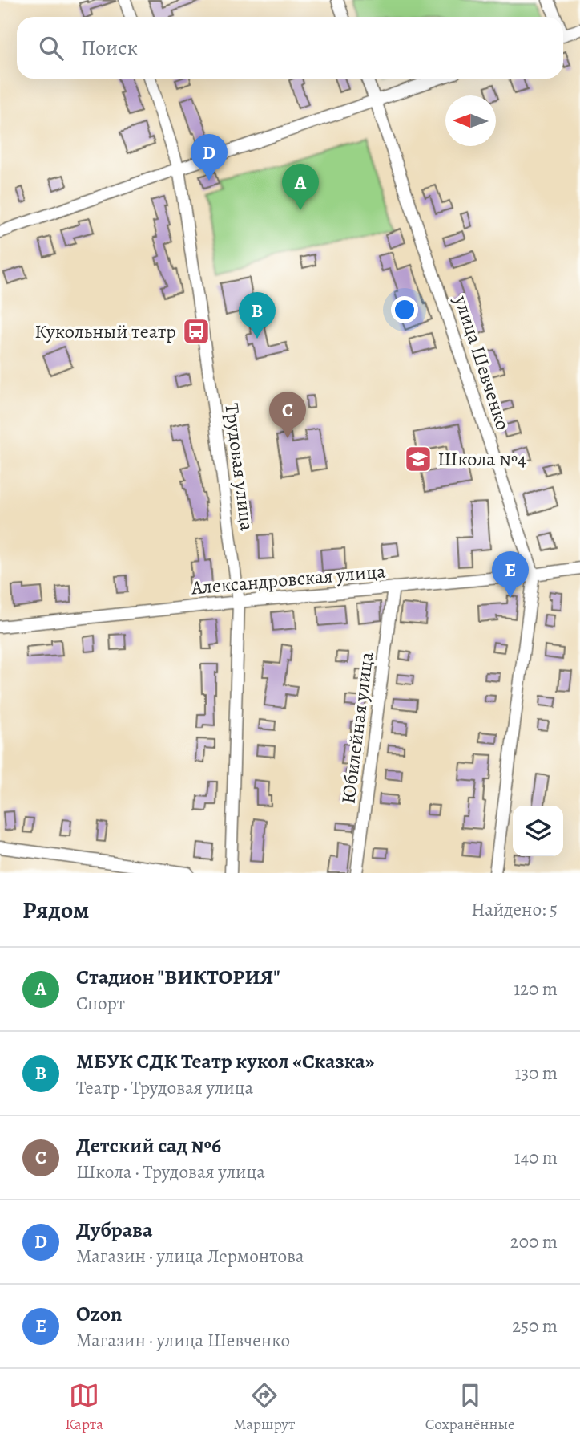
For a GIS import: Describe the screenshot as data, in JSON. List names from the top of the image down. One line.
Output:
{"streets":{"street":["улица Шевченко","Трудовая улица","Александровская улица","Юбилейная улица"]},"crossings":[["улица Шевченко","Александровская улица"],["Трудовая улица","Александровская улица"],["Александровская улица","Юбилейная улица"]],"places":{"bus stop":["Кукольный театр"],"school or university":["Школа №4"]},"north":"left","page":{"search":"Поиск","pins":["D","A","B","C","E"],"heading":["Рядом","Найдено: 5"],"list":[{"mark":"A","name":"Стадион \"ВИКТОРИЯ\"","note":"Спорт","value":"120 m"},{"mark":"B","name":"МБУК СДК Театр кукол «Сказка»","note":"Театр · Трудовая улица","value":"130 m"},{"mark":"C","name":"Детский сад №6","note":"Школа · Трудовая улица","value":"140 m"},{"mark":"D","name":"Дубрава","note":"Магазин · улица Лермонтова","value":"200 m"},{"mark":"E","name":"Ozon","note":"Магазин · улица Шевченко","value":"250 m"}],"nav":["Карта","Маршрут","Сохранённые"]}}
